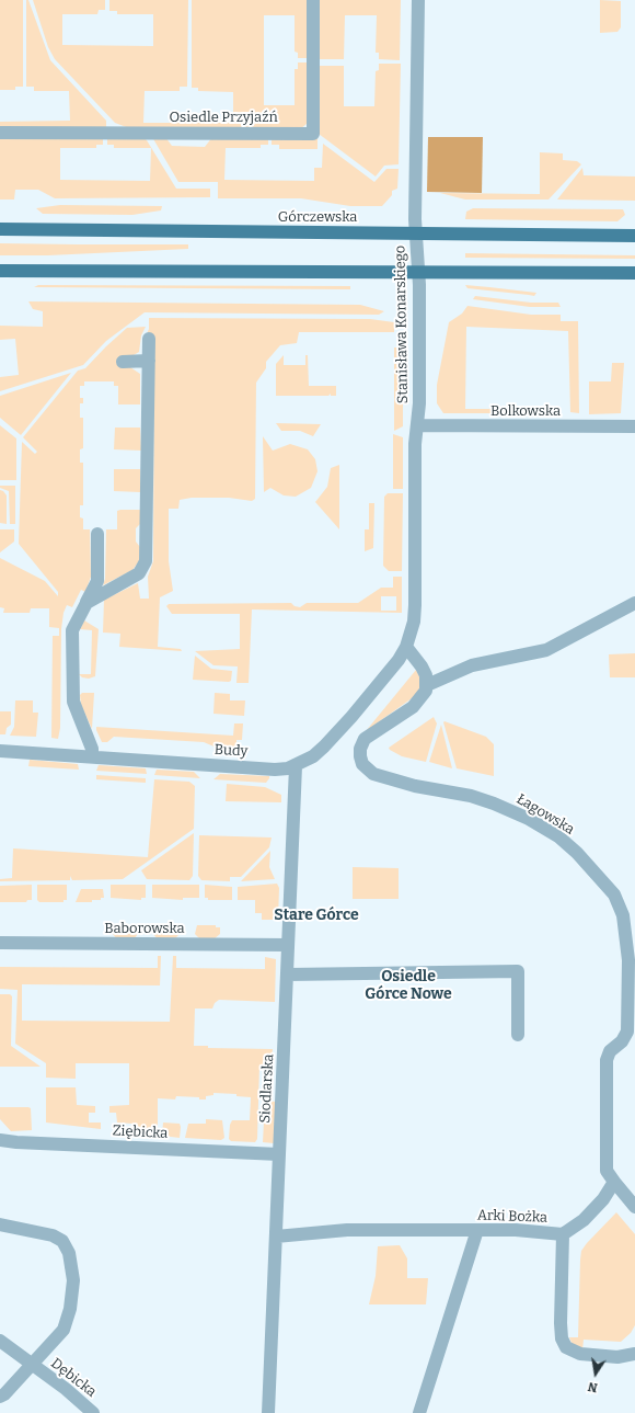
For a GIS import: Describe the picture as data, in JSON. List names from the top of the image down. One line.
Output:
{"streets":{"main road":["Górczewska"],"street":["Osiedle Przyjaźń","Stanisława Konarskiego","Bolkowska","Budy","Łagowska","Baborowska","Siodlarska","Ziębicka","Arki Bożka","Dębicka"]},"crossings":[["Górczewska","Stanisława Konarskiego"],["Stanisława Konarskiego","Bolkowska"],["Stanisława Konarskiego","Budy"],["Budy","Siodlarska"],["Baborowska","Siodlarska"],["Siodlarska","Ziębicka"],["Siodlarska","Arki Bożka"]],"districts":["Stare Górce","Osiedle Górce Nowe"],"north":"bottom"}
